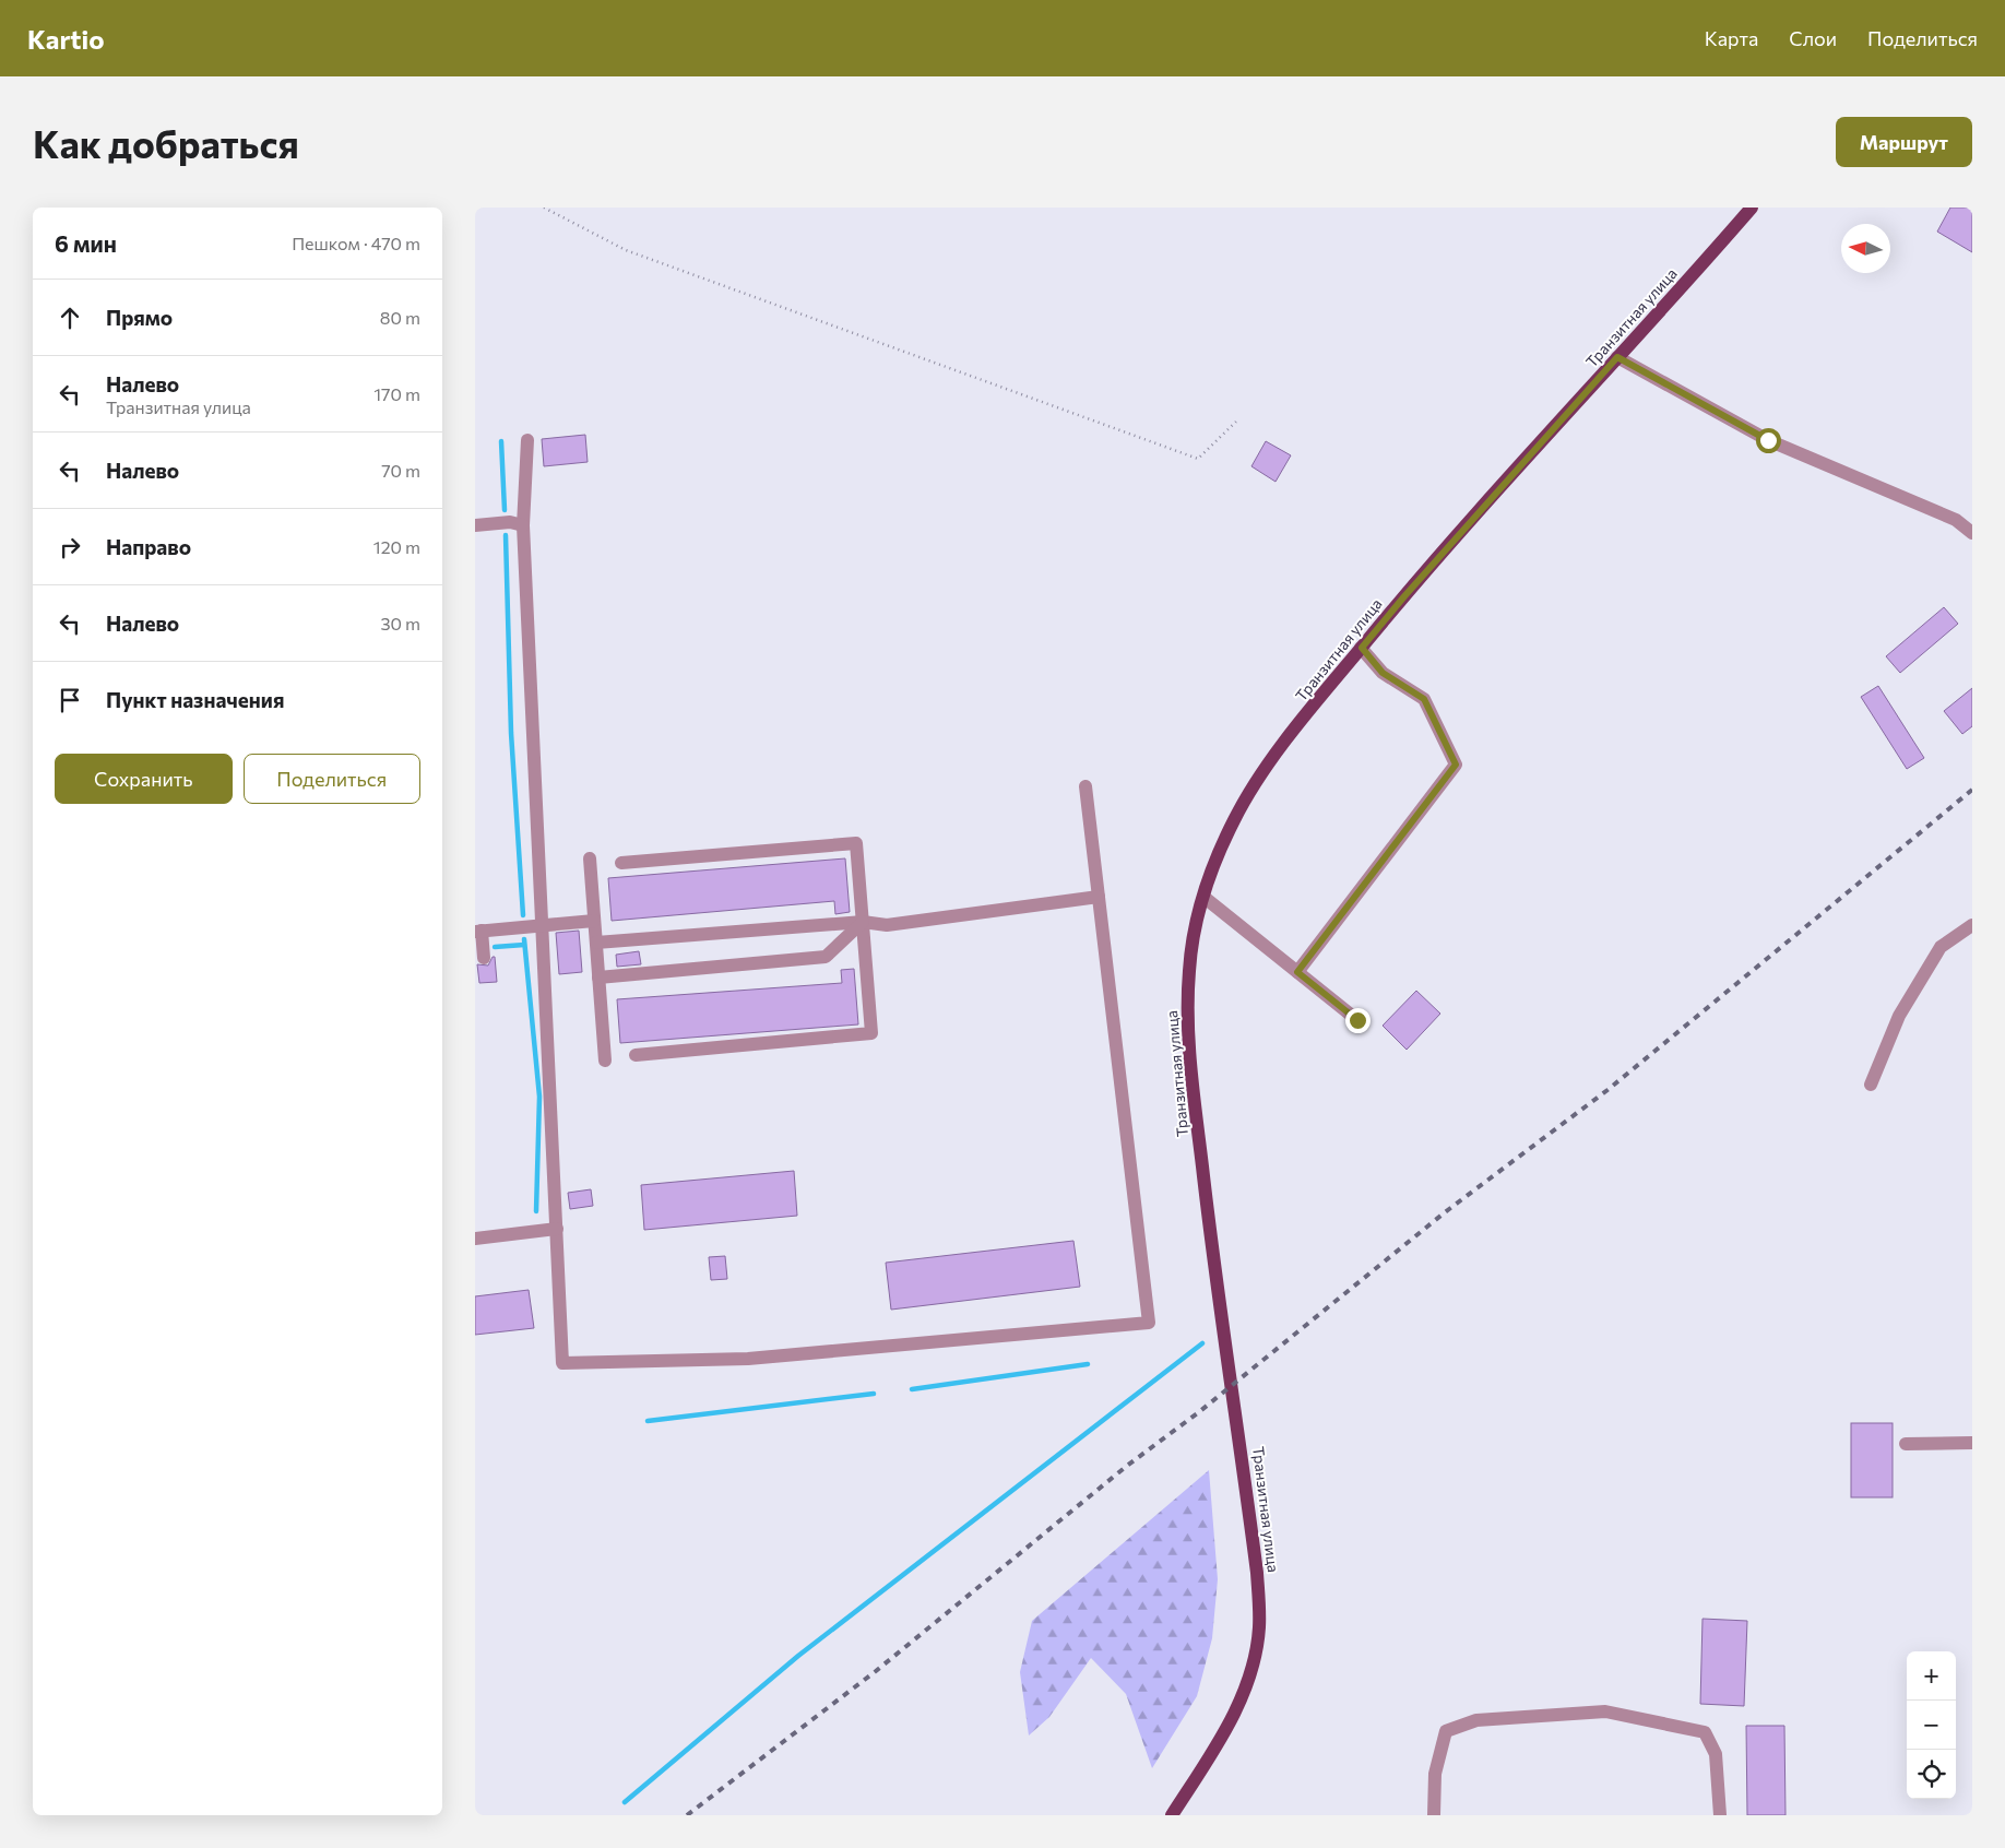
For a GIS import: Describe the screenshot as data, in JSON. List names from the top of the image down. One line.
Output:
{"streets":{"main road":["Транзитная улица"]},"north":"left","page":{"header":"Kartio","nav":["Карта","Слои","Поделиться"],"buttons":["Маршрут",["Сохранить","Поделиться"]],"title":"Как добраться","heading":["6 мин","Пешком · 470 m"],"list":[["Прямо","80 m"],["Налево","Транзитная улица","170 m"],["Налево","70 m"],["Направо","120 m"],["Налево","30 m"],"Пункт назначения"],"map_buttons":["+","−"]}}
